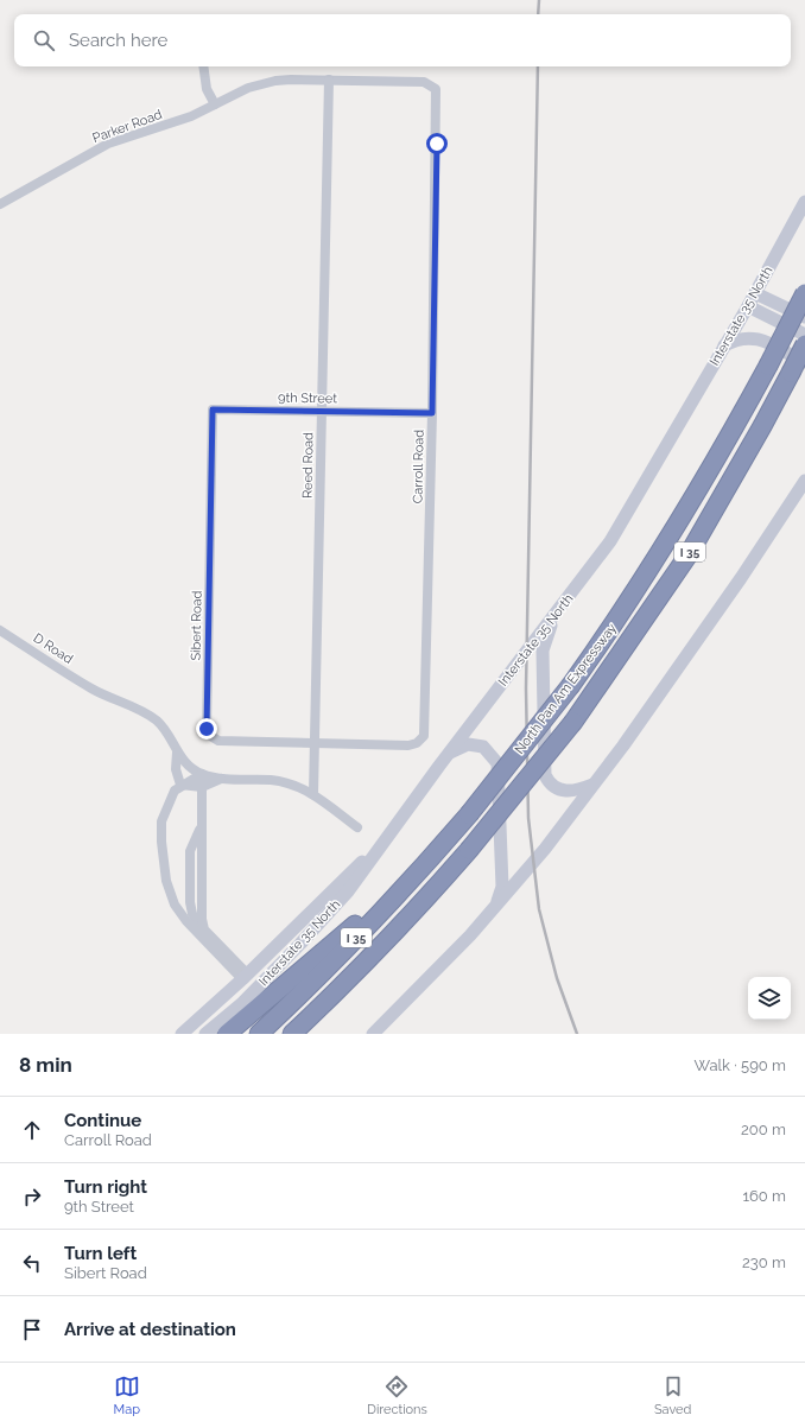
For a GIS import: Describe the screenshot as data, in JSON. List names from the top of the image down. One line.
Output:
{"streets":{"highway":["I 35","North Pan Am Expressway"],"main road":["Interstate 35 North"],"street":["Parker Road","9th Street","Reed Road","Carroll Road","Sibert Road","D Road"]},"crossings":[["Parker Road","Reed Road"],["Parker Road","Carroll Road"],["9th Street","Reed Road"],["9th Street","Carroll Road"],["9th Street","Sibert Road"],["Reed Road","Carroll Road"],["Reed Road","Sibert Road"],["Carroll Road","Sibert Road"]],"page":{"search":"Search here","heading":["8 min","Walk · 590 m"],"list":[["Continue","Carroll Road","200 m"],["Turn right","9th Street","160 m"],["Turn left","Sibert Road","230 m"],"Arrive at destination"],"nav":["Map","Directions","Saved"]}}
